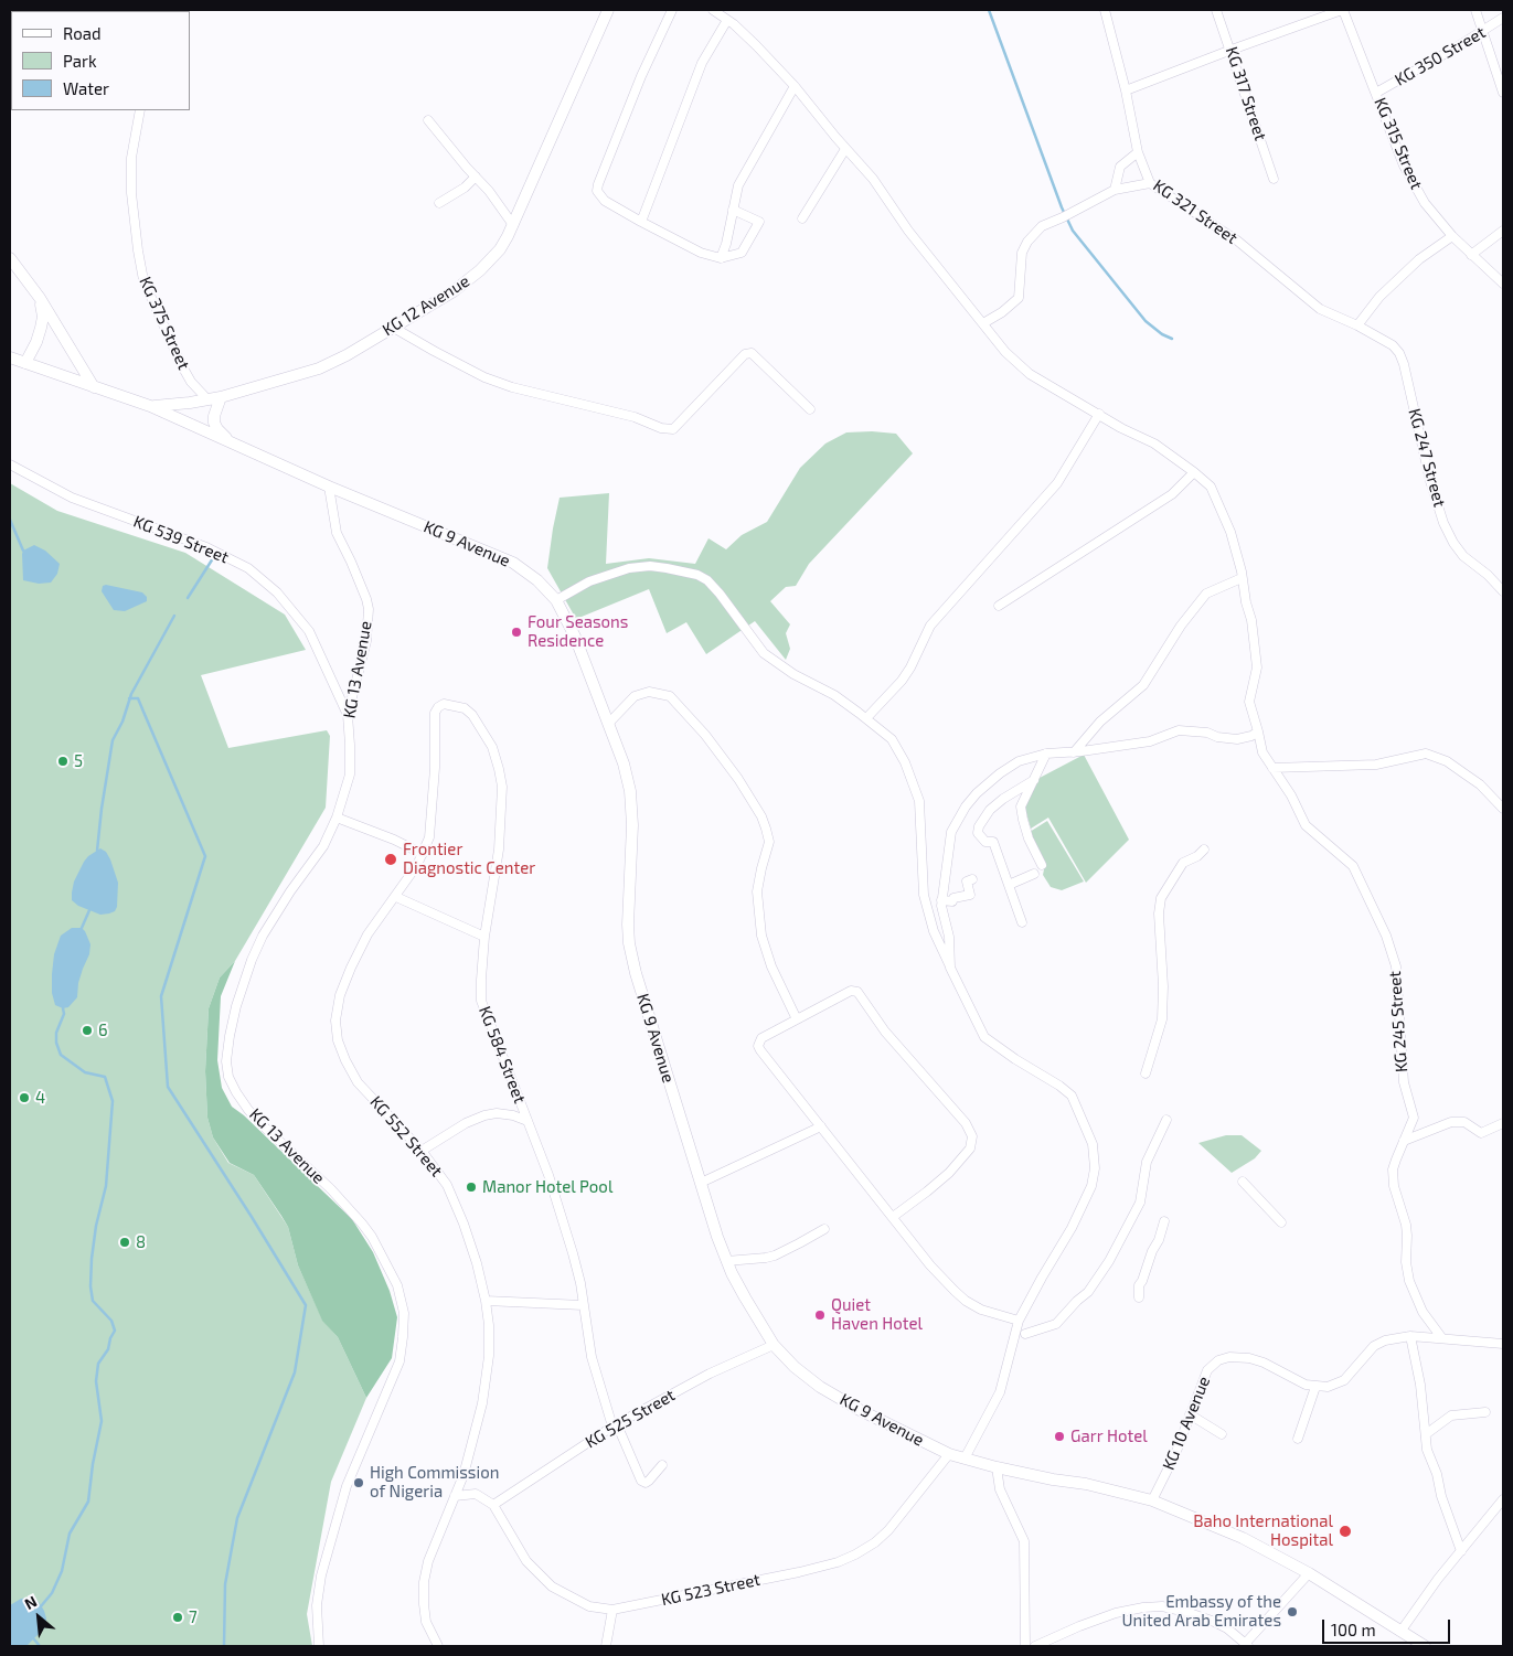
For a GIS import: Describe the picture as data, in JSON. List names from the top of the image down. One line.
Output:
{"streets":{"main road":["KG 12 Avenue","KG 9 Avenue"],"street":["KG 350 Street","KG 317 Street","KG 315 Street","KG 321 Street","KG 375 Street","KG 247 Street","KG 539 Street","KG 13 Avenue","KG 245 Street","KG 584 Street","KG 552 Street","KG 525 Street","KG 10 Avenue","KG 523 Street"]},"crossings":[["KG 350 Street","KG 315 Street"],["KG 321 Street","KG 247 Street"],["KG 12 Avenue","KG 375 Street"],["KG 12 Avenue","KG 9 Avenue"],["KG 539 Street","KG 13 Avenue"],["KG 9 Avenue","KG 13 Avenue"],["KG 9 Avenue","KG 525 Street"],["KG 9 Avenue","KG 10 Avenue"],["KG 9 Avenue","KG 523 Street"],["KG 584 Street","KG 552 Street"],["KG 584 Street","KG 525 Street"],["KG 552 Street","KG 523 Street"],["KG 525 Street","KG 523 Street"]],"places":["Four Seasons Residence","5","Frontier Diagnostic Center","6","4","Manor Hotel Pool","8","Quiet Haven Hotel","Garr Hotel","High Commission of Nigeria","Baho International Hospital","Embassy of the United Arab Emirates","7"],"legend":["Road","Park","Water"],"scale_bar":"100 m","north":"top left"}
